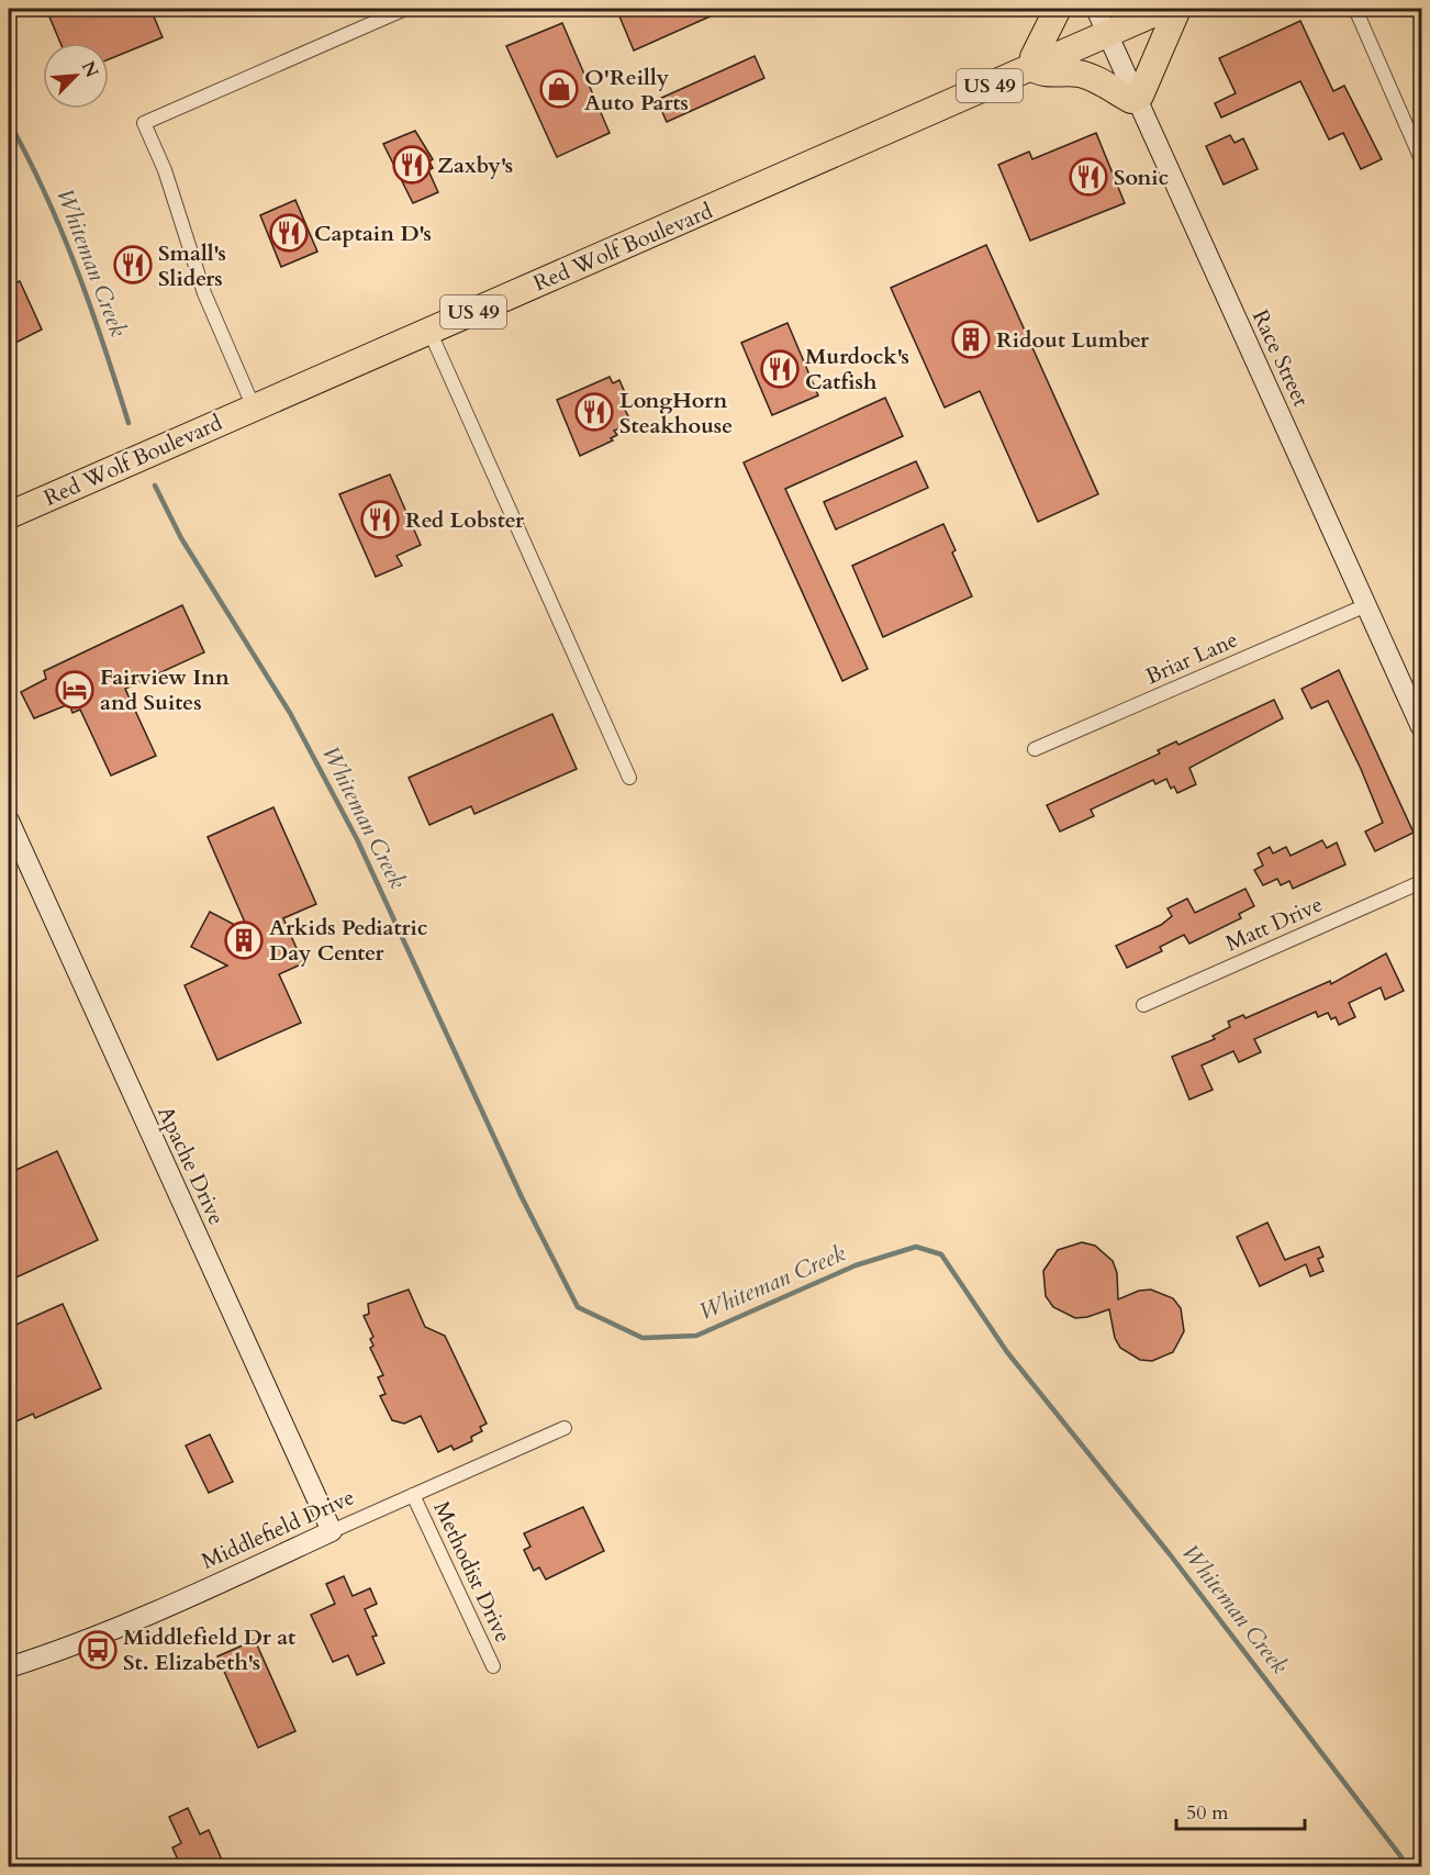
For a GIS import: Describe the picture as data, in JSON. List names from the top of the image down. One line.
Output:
{"streets":{"highway":["US 49","Red Wolf Boulevard"],"street":["Race Street","Briar Lane","Matt Drive","Apache Drive","Middlefield Drive","Methodist Drive"]},"crossings":[["Red Wolf Boulevard","Race Street"],["Race Street","Briar Lane"],["Apache Drive","Middlefield Drive"],["Middlefield Drive","Methodist Drive"]],"water":["Whiteman Creek"],"places":{"shop":["O'Reilly Auto Parts"],"restaurant":["Zaxby's","Sonic","Captain D's","Small's Sliders","Murdock's Catfish","LongHorn Steakhouse","Red Lobster"],"building":["Ridout Lumber","Arkids Pediatric Day Center"],"hotel":["Fairview Inn and Suites"],"bus stop":["Middlefield Dr at St. Elizabeth's"]},"scale_bar":"50 m","north":"top right"}
